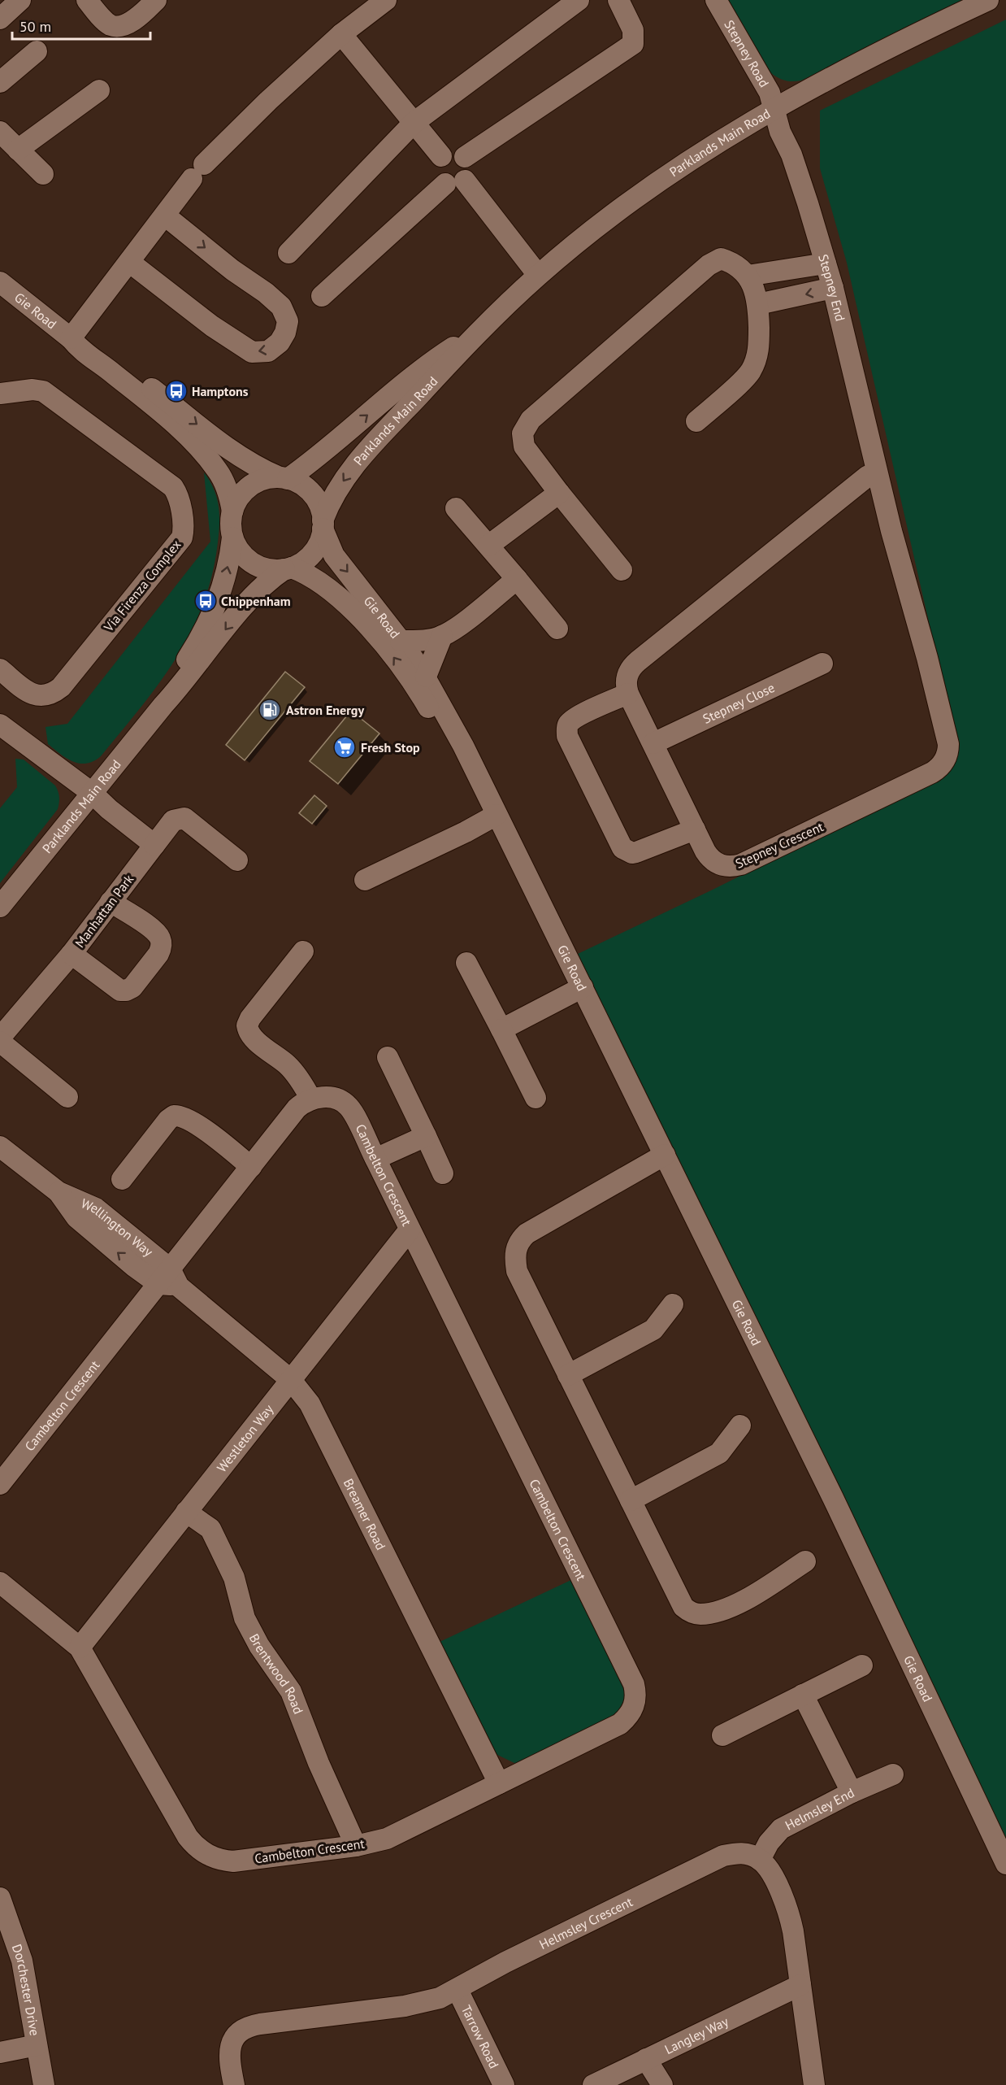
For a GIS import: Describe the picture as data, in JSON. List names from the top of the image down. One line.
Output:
{"streets":{"street":["Stepney Road","Parklands Main Road","Stepney End","Gie Road","Via Firenza Complex","Stepney Close","Stepney Crescent","Manhattan Park","Cambelton Crescent","Wellington Way","Westleton Way","Breamer Road","Brentwood Road","Helmsley End","Helmsley Crescent","Dorchester Drive","Langley Way","Tarrow Road"]},"crossings":[["Stepney Road","Parklands Main Road"],["Stepney Road","Stepney End"],["Parklands Main Road","Stepney End"],["Parklands Main Road","Gie Road"],["Stepney End","Stepney Crescent"],["Stepney Close","Stepney Crescent"],["Cambelton Crescent","Wellington Way"],["Cambelton Crescent","Westleton Way"],["Cambelton Crescent","Breamer Road"],["Cambelton Crescent","Brentwood Road"],["Wellington Way","Breamer Road"],["Westleton Way","Breamer Road"],["Westleton Way","Brentwood Road"],["Helmsley End","Helmsley Crescent"],["Helmsley Crescent","Tarrow Road"]],"places":{"bus stop":["Hamptons","Chippenham"],"fuel station":["Astron Energy"],"supermarket":["Fresh Stop"]},"scale_bar":"50 m"}
